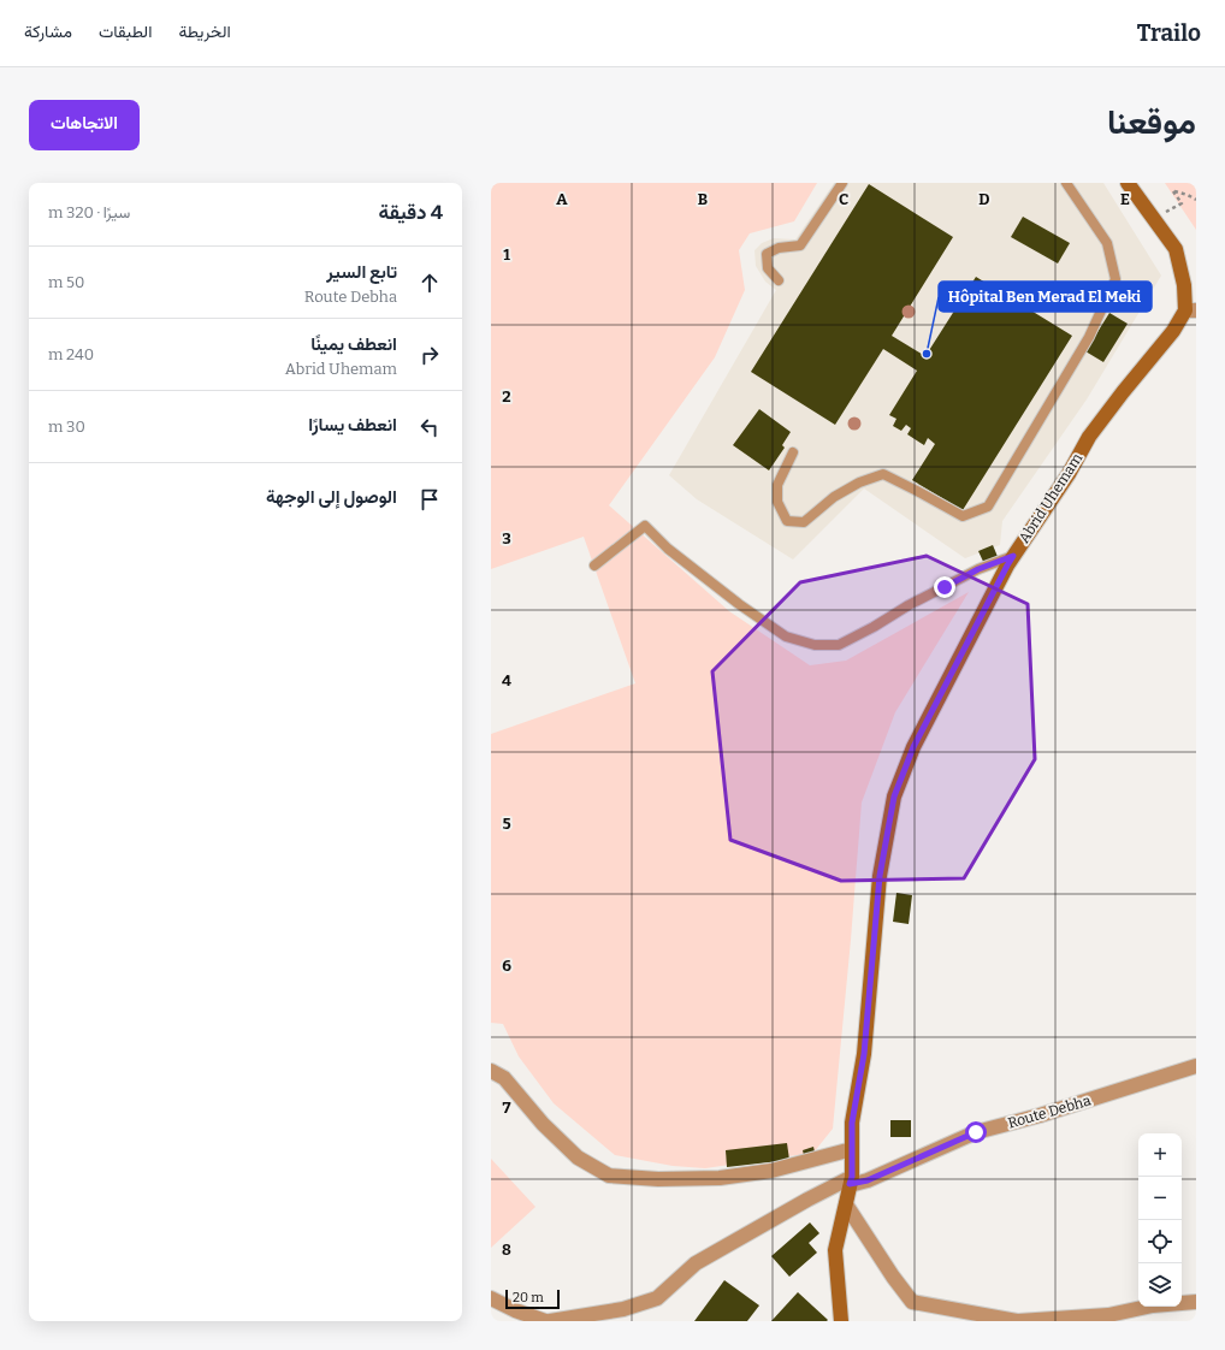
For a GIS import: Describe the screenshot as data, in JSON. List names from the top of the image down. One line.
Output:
{"streets":{"street":["Abrid Uhemam","Route Debha"]},"crossings":[["Abrid Uhemam","Route Debha"]],"places":["Hôpital Ben Merad El Meki"],"scale_bar":"20 m","page":{"header":"Trailo","nav":["الخريطة","الطبقات","مشاركة"],"title":"موقعنا","buttons":"الاتجاهات","heading":["4 دقيقة","سيرًا · 320 m"],"list":[["تابع السير","Route Debha","50 m"],["انعطف يمينًا","Abrid Uhemam","240 m"],["انعطف يسارًا","30 m"],"الوصول إلى الوجهة"],"map_buttons":["+","−"],"scale":"20 m"},"grid":{"columns":["A","B","C","D","E"],"rows":["1","2","3","4","5","6","7","8"]}}
